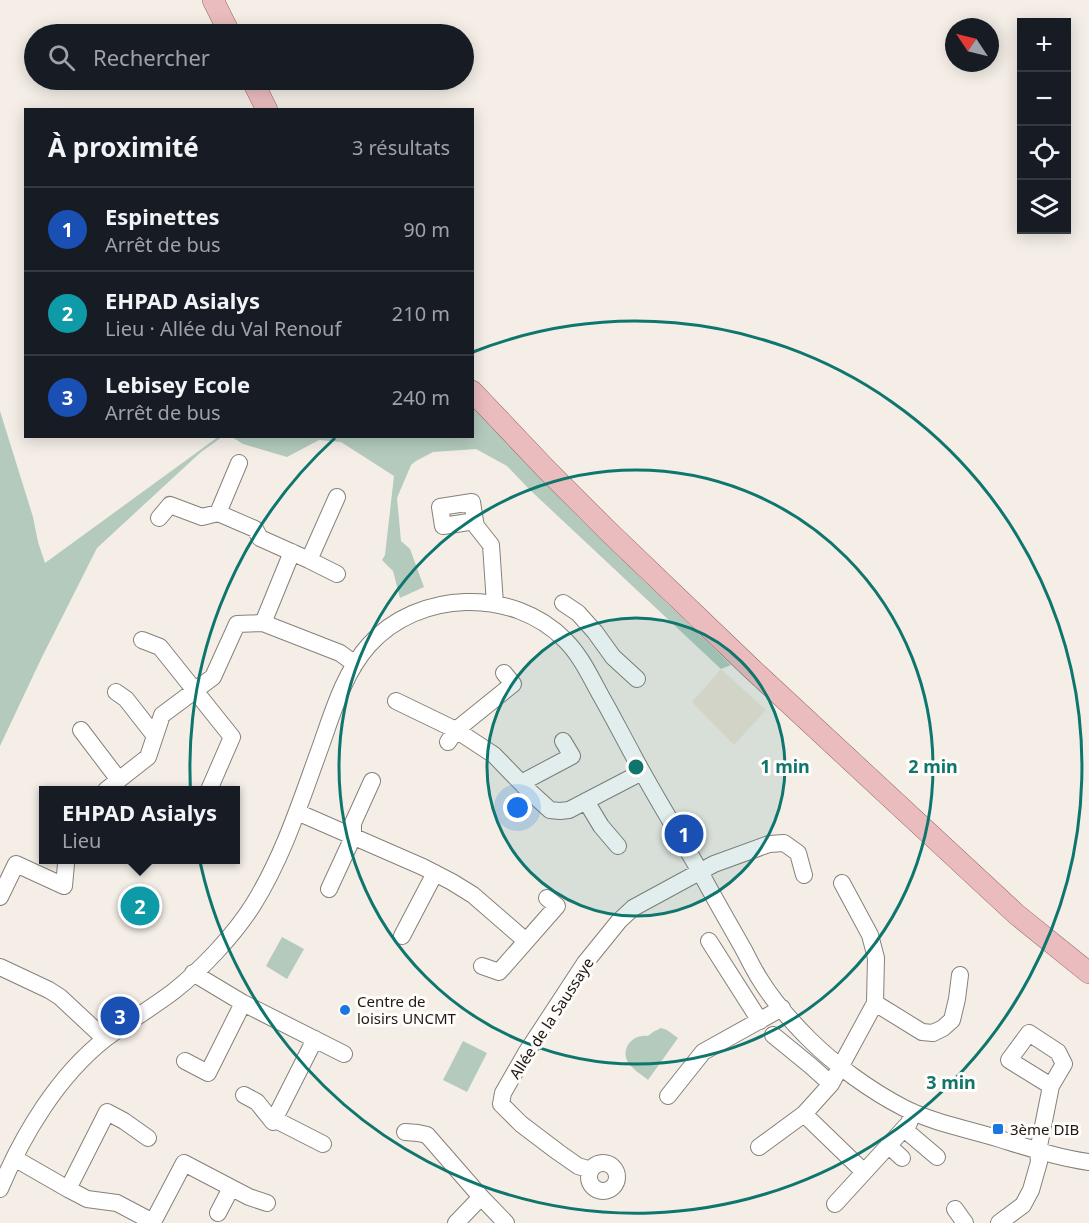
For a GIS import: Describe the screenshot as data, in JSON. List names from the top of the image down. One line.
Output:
{"streets":{"street":["Allée de la Saussaye"]},"places":{"other":["Centre de loisirs UNCMT"],"transit":["3ème DIB"]},"north":"top left","page":{"map_buttons":["+","−"],"search":"Rechercher","heading":["À proximité","3 résultats"],"list":[{"mark":"1","name":"Espinettes","note":"Arrêt de bus","value":"90 m"},{"mark":"2","name":"EHPAD Asialys","note":"Lieu · Allée du Val Renouf","value":"210 m"},{"mark":"3","name":"Lebisey Ecole","note":"Arrêt de bus","value":"240 m"}],"popup":["EHPAD Asialys","Lieu"],"pins":["1","2","3"]},"rings":["1 min","2 min","3 min"]}
